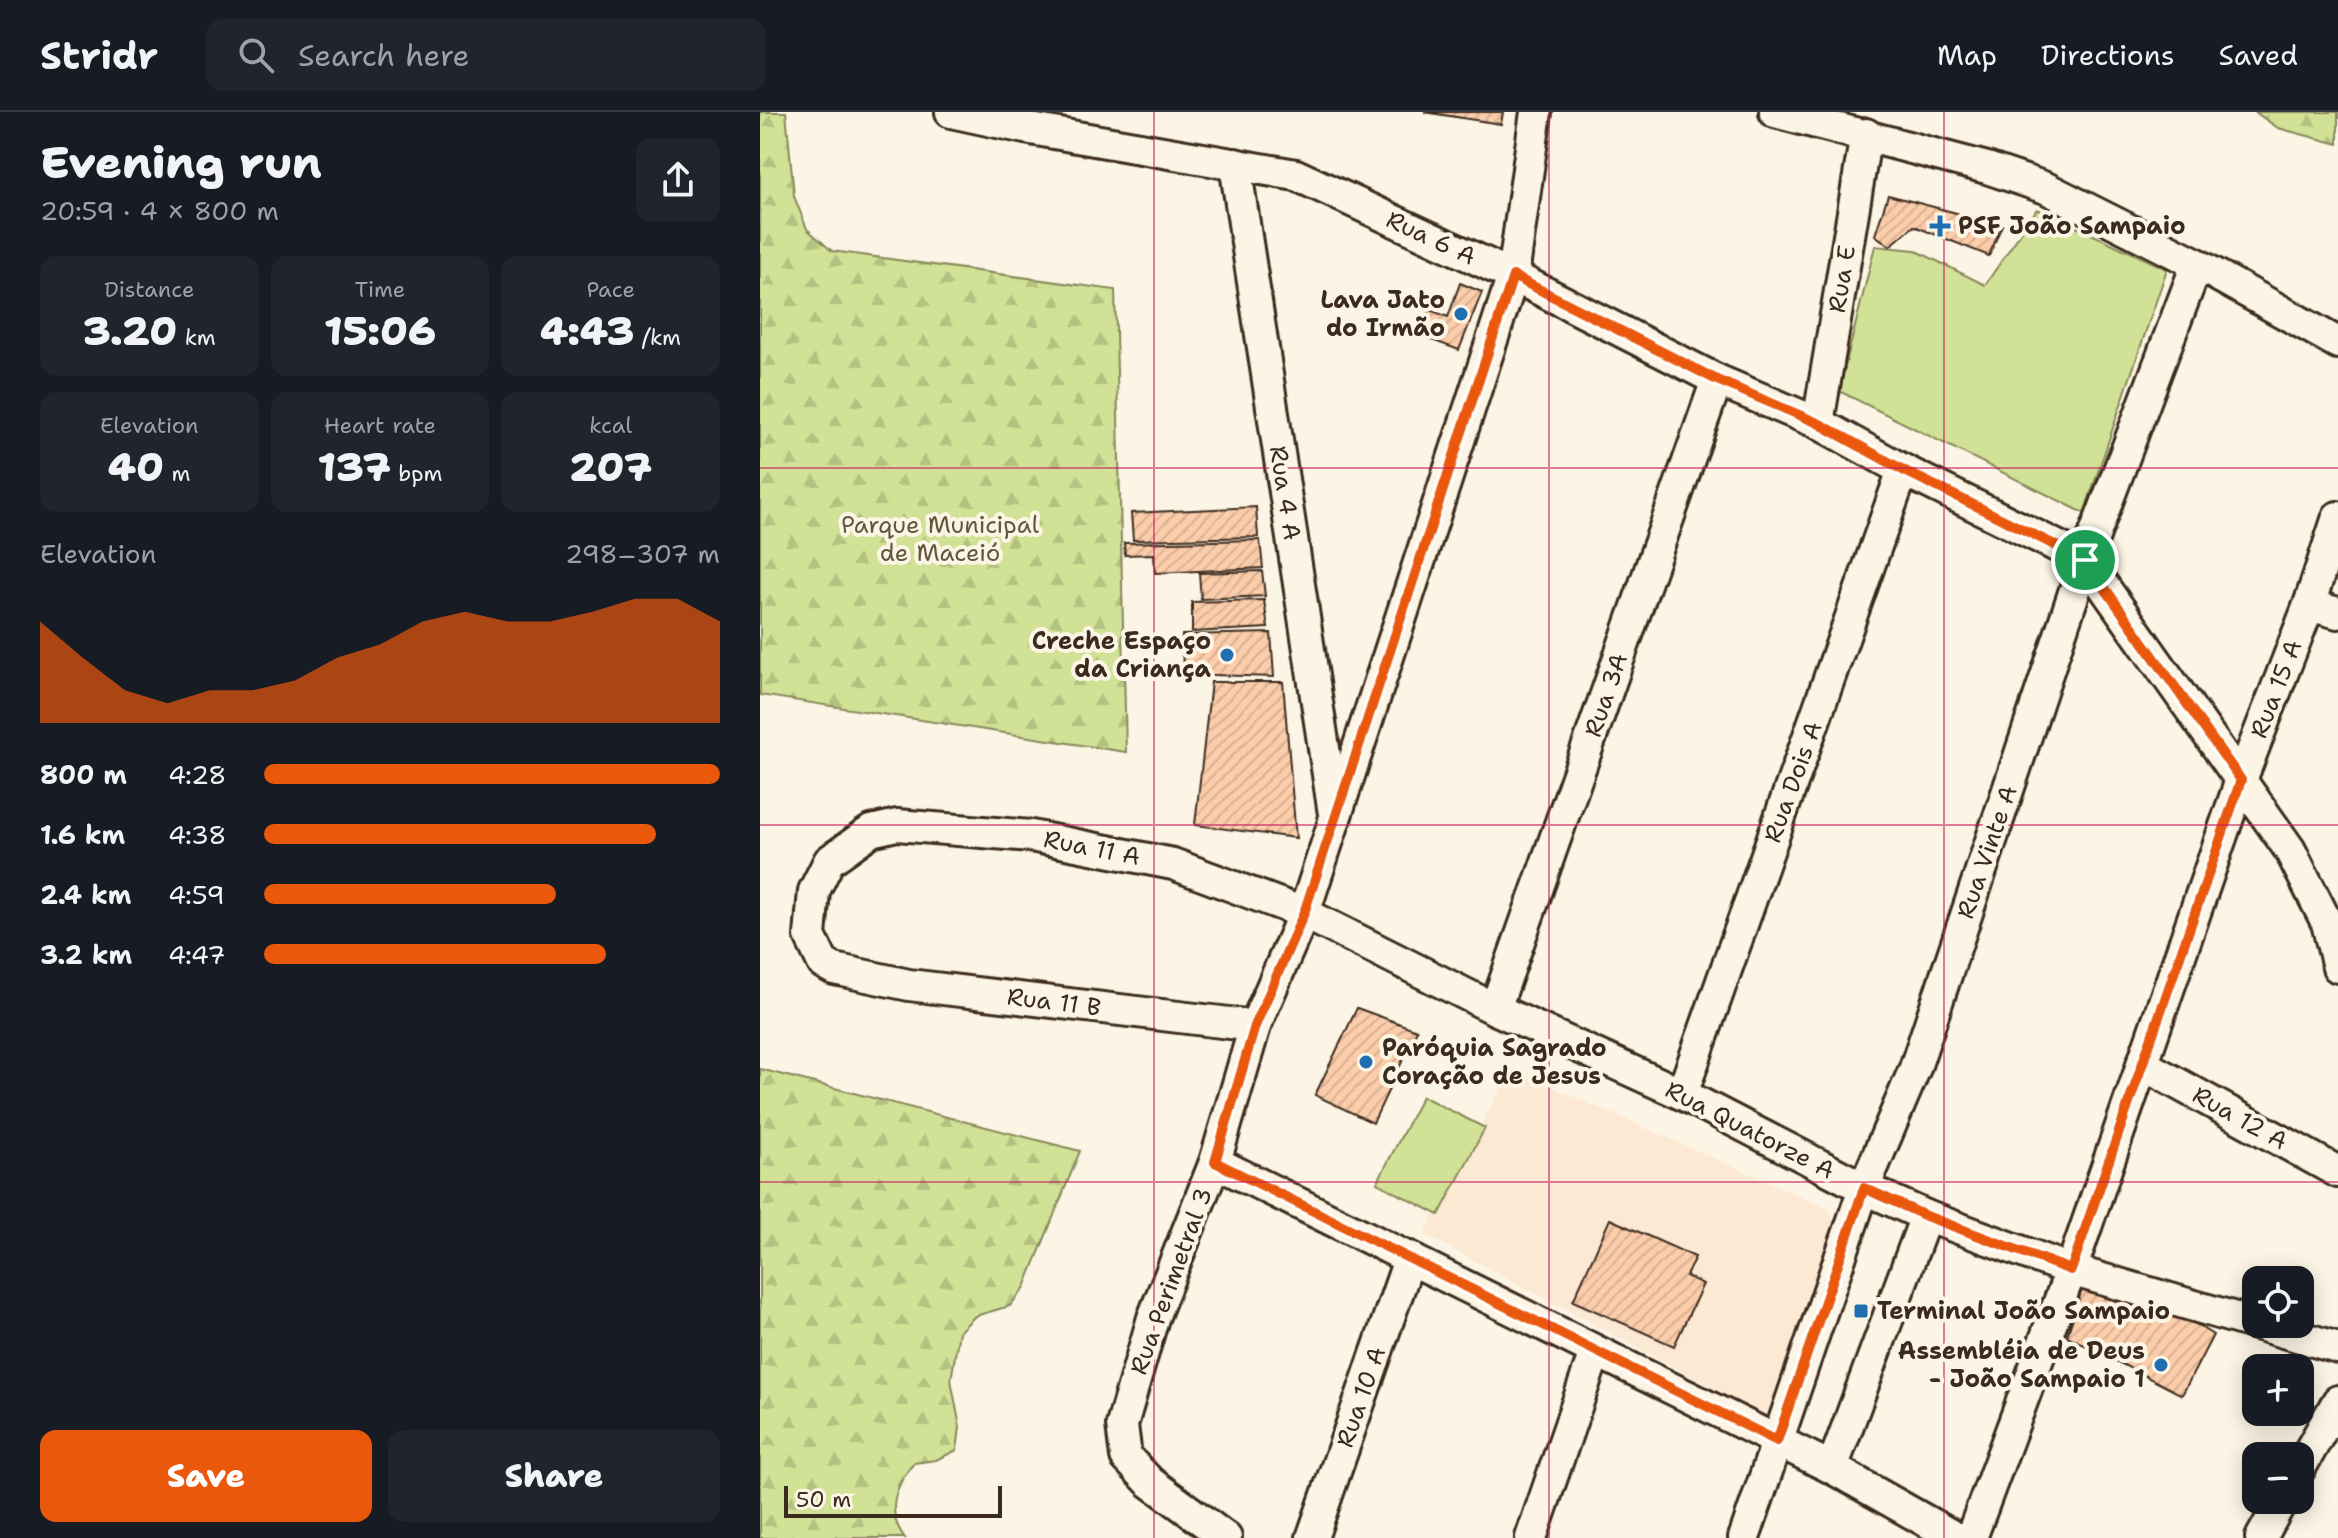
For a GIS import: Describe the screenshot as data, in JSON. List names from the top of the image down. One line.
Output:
{"streets":{"street":["Rua 6 A","Rua E","Rua 4 A","Rua 15 A","Rua 3A","Rua Dois A","Rua 11 A","Rua Vinte A","Rua 11 B","Rua 12 A","Rua Quatorze A","Rua Perimetral 3","Rua 10 A"]},"crossings":[["Rua 6 A","Rua E"],["Rua 6 A","Rua 4 A"],["Rua 6 A","Rua 15 A"],["Rua 6 A","Rua 3A"],["Rua 6 A","Rua Dois A"],["Rua 6 A","Rua Vinte A"],["Rua 6 A","Rua Perimetral 3"],["Rua 4 A","Rua Perimetral 3"],["Rua 15 A","Rua 12 A"],["Rua 15 A","Rua Quatorze A"],["Rua 3A","Rua Quatorze A"],["Rua Dois A","Rua Quatorze A"],["Rua 11 A","Rua 11 B"],["Rua 11 A","Rua Quatorze A"],["Rua 11 A","Rua Perimetral 3"],["Rua Vinte A","Rua Quatorze A"],["Rua 11 B","Rua Perimetral 3"],["Rua Quatorze A","Rua Perimetral 3"]],"parks":["Parque Municipal de Maceió"],"places":{"health":["PSF João Sampaio"],"other":["Lava Jato do Irmão","Creche Espaço da Criança","Paróquia Sagrado Coração de Jesus","Assembléia de Deus - João Sampaio 1"],"transit":["Terminal João Sampaio"]},"scale_bar":"50 m","page":{"header":"Stridr","search":"Search here","nav":["Map","Directions","Saved"],"heading":["Evening run","20:59 · 4 × 800 m"],"stats":[["Distance","3.20 km"],["Time","15:06"],["Pace","4:43 /km"],["Elevation","40 m"],["Heart rate","137 bpm"],["kcal","207"]],"chart":["Elevation","298–307 m"],"list":[{"name":"800 m","note":"4:28"},{"name":"1.6 km","note":"4:38"},{"name":"2.4 km","note":"4:59"},{"name":"3.2 km","note":"4:47"}],"map_buttons":["+","−"],"buttons":["Save","Share"],"scale":"50 m"}}
